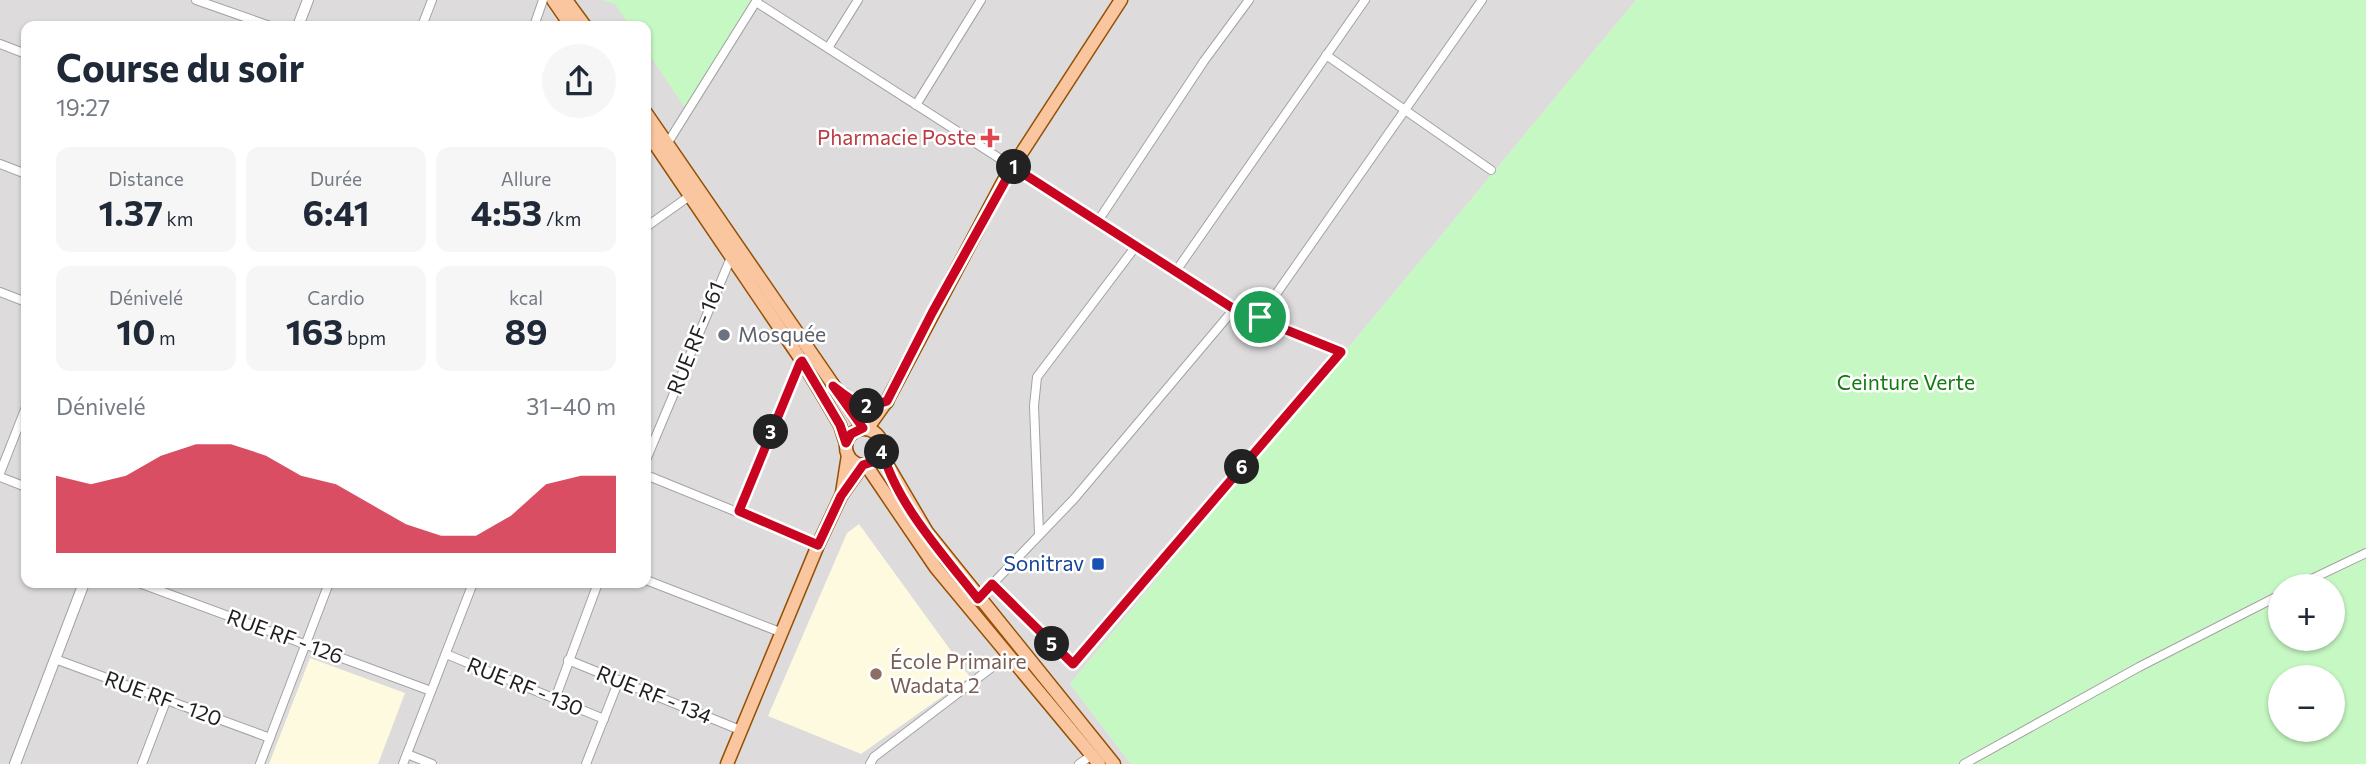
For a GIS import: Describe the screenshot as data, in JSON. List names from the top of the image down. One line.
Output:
{"streets":{"street":["RUE RF - 161","RUE RF - 126","RUE RF - 130","RUE RF - 134","RUE RF - 120"]},"parks":["Ceinture Verte"],"places":{"health":["Pharmacie Poste"],"other":["Mosquée","École Primaire Wadata 2"],"transit":["Sonitrav"]},"page":{"heading":["Course du soir","19:27"],"stats":[["Distance","1.37 km"],["Durée","6:41"],["Allure","4:53 /km"],["Dénivelé","10 m"],["Cardio","163 bpm"],["kcal","89"]],"pins":["1","2","3","4","6","5"],"chart":["Dénivelé","31–40 m"],"map_buttons":["+","−"]}}
